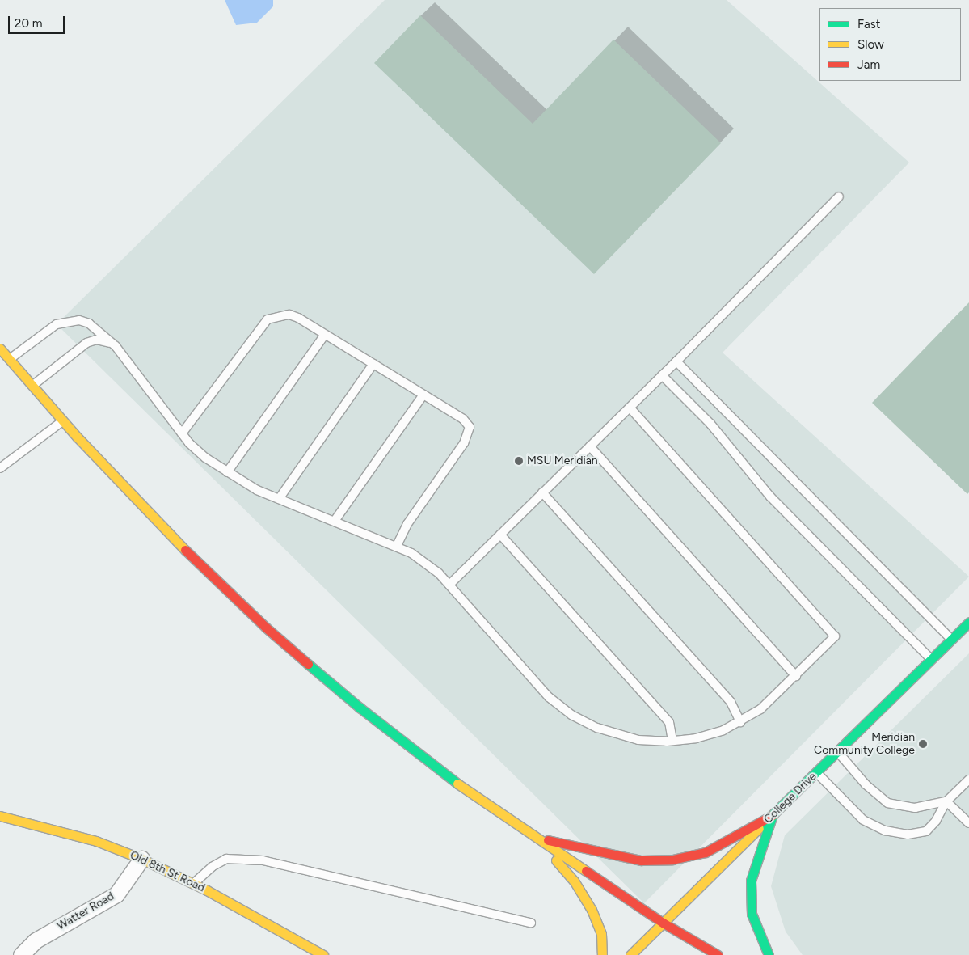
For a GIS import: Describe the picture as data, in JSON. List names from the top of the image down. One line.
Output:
{"streets":{"main road":["College Drive","Old 8th St Road"],"street":["Watter Road"]},"crossings":[["Old 8th St Road","Watter Road"]],"places":["MSU Meridian","Meridian Community College"],"legend":["Fast","Slow","Jam"],"scale_bar":"20 m"}
